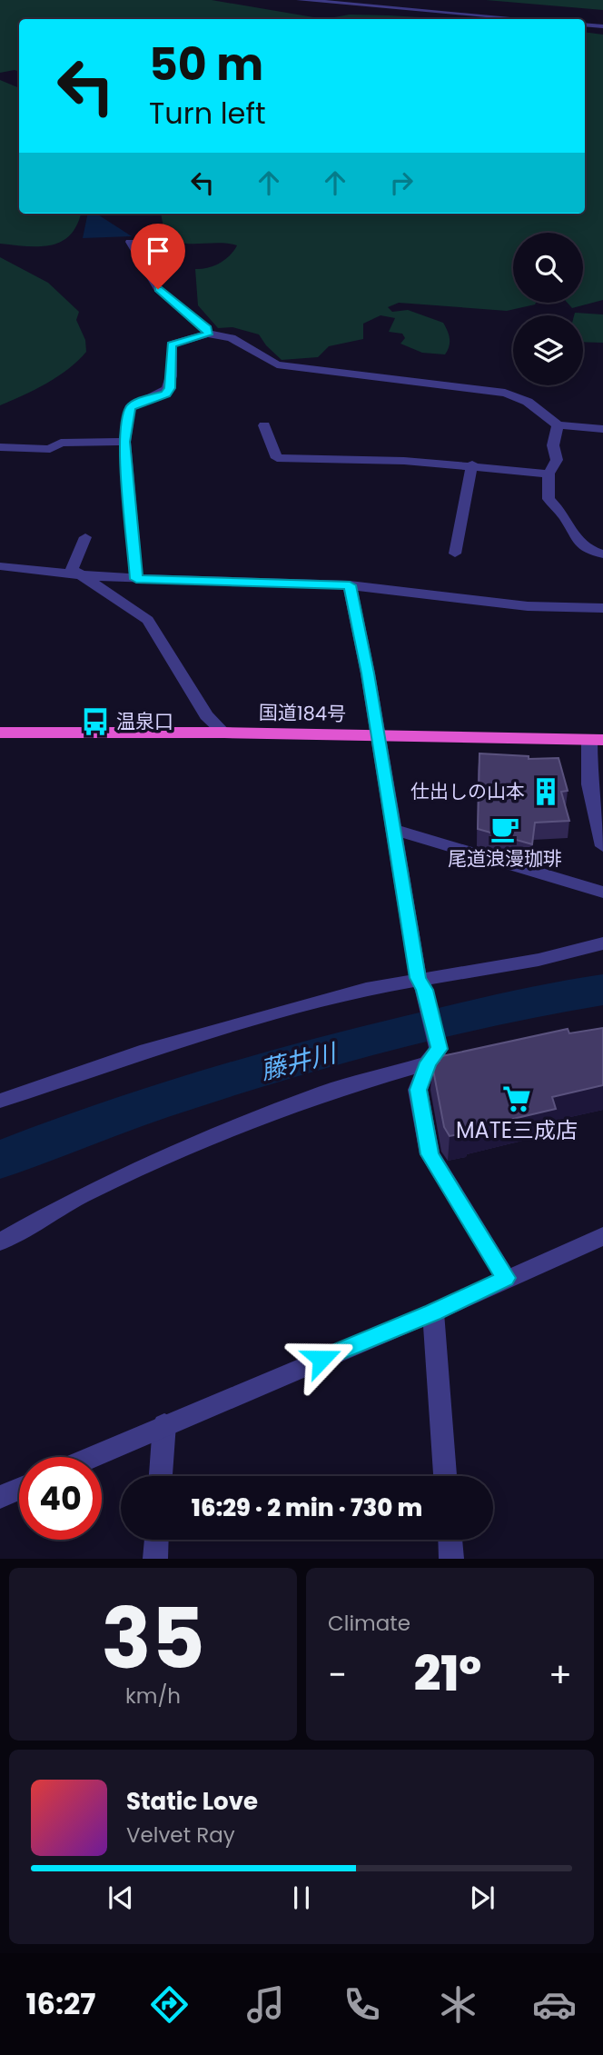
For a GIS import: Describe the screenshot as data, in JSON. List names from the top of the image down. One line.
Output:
{"streets":{"highway":["国道184号"]},"water":["藤井川"],"places":{"bus stop":["温泉口"],"building":["仕出しの山本"],"cafe":["尾道浪漫珈琲"],"supermarket":["MATE三成店"]},"page":{"turn":["50 m","Turn left"],"limit":"40","trip":"16:29 · 2 min · 730 m","tile":[["35","km/h"],"Climate"],"heat":["−","21°","+"],"song":["Static Love","Velvet Ray"],"tabs":"16:27"}}
